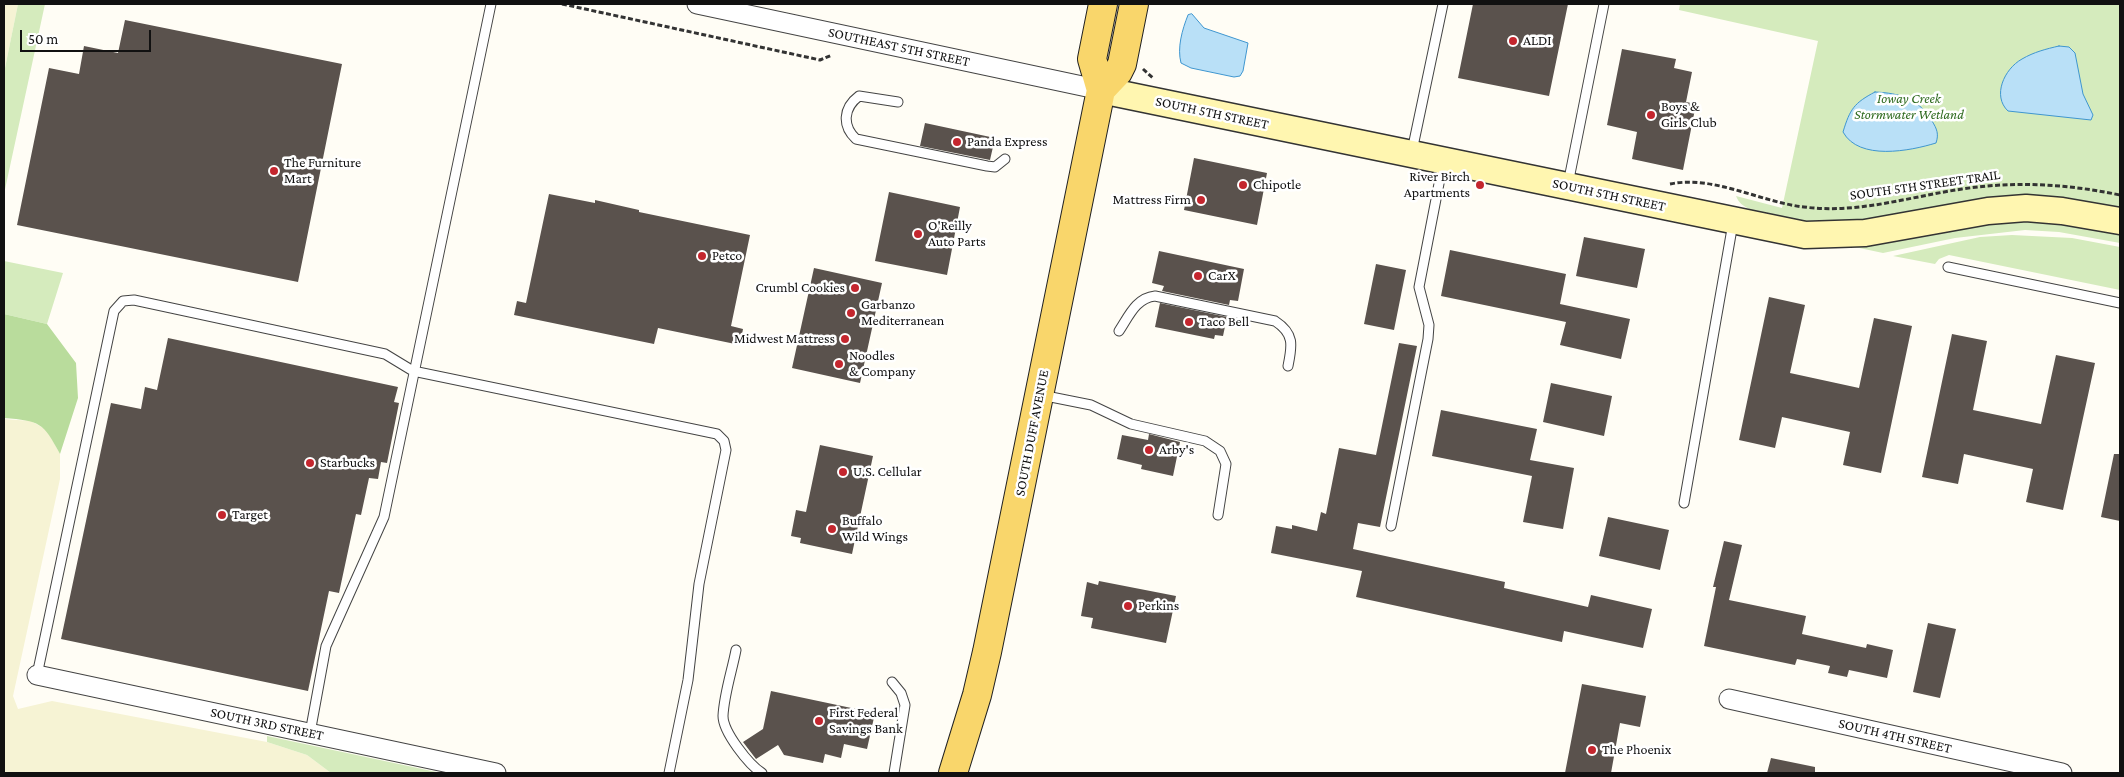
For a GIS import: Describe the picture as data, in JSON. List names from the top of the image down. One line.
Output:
{"streets":{"main road":["SOUTH DUFF AVENUE"],"street":["SOUTHEAST 5TH STREET","SOUTH 5TH STREET","SOUTH 3RD STREET","SOUTH 4TH STREET"],"path":["SOUTH 5TH STREET TRAIL"]},"crossings":[["SOUTHEAST 5TH STREET","SOUTH 5TH STREET"],["SOUTHEAST 5TH STREET","SOUTH DUFF AVENUE"],["SOUTH 5TH STREET","SOUTH DUFF AVENUE"]],"parks":["Ioway Creek Stormwater Wetland"],"places":["ALDI","Boys & Girls Club","Panda Express","The Furniture Mart","Chipotle","River Birch Apartments","Mattress Firm","O'Reilly Auto Parts","Petco","CarX","Crumbl Cookies","Garbanzo Mediterranean","Taco Bell","Midwest Mattress","Noodles & Company","Arby's","Starbucks","U.S. Cellular","Target","Buffalo Wild Wings","Perkins","First Federal Savings Bank","The Phoenix"],"scale_bar":"50 m"}
